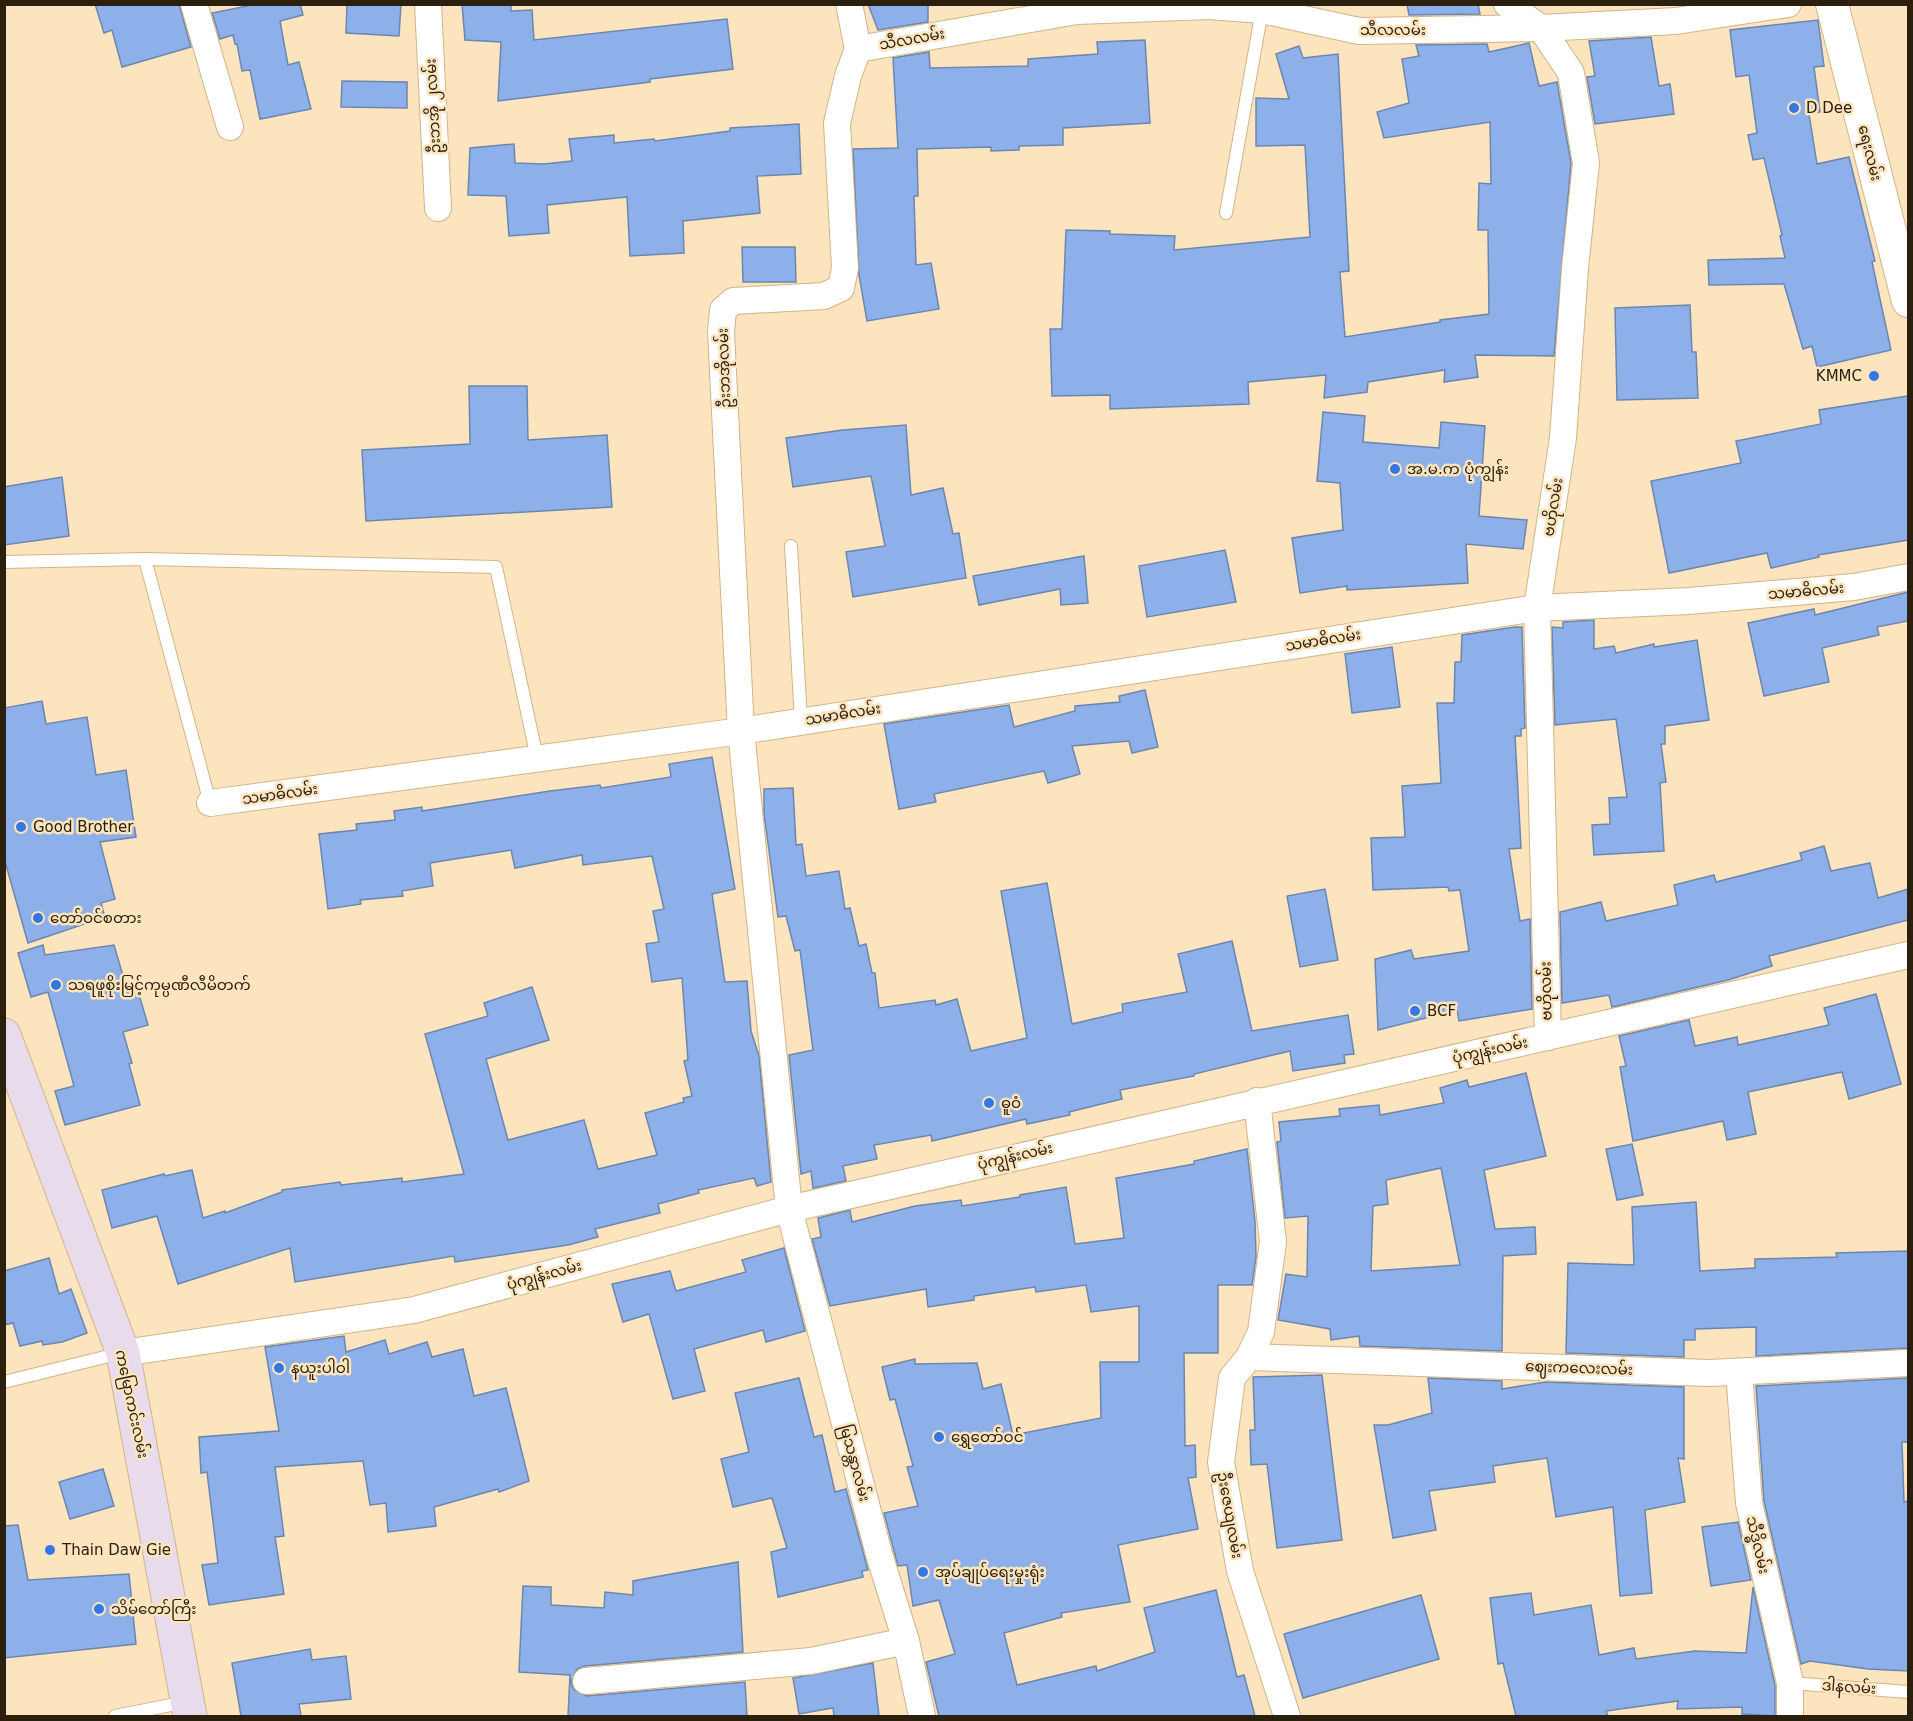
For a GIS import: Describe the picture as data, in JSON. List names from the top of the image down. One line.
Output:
{"streets":{"main road":["ကမြောကင်းလမ်း"],"street":["သီလလမ်း","ဦးဘအို ၂လမ်း","ရေးလမ်း","ဦးဘအိုလမ်း","ဗဟိုလမ်း","သမာဓိလမ်း","ပုံကျွန်းလမ်း","ဈေးကလေးလမ်း","မြသန္တာလမ်း","ဦးဇေယျလမ်း","သီဒ္ဓိလမ်း"],"lane":["ဒါနလမ်း"]},"crossings":[["သီလလမ်း","ဦးဘအိုလမ်း"],["သီလလမ်း","ဗဟိုလမ်း"],["ဦးဘအိုလမ်း","သမာဓိလမ်း"],["ဗဟိုလမ်း","သမာဓိလမ်း"],["ဗဟိုလမ်း","ပုံကျွန်းလမ်း"],["ပုံကျွန်းလမ်း","ကမြောကင်းလမ်း"],["ပုံကျွန်းလမ်း","မြသန္တာလမ်း"],["ပုံကျွန်းလမ်း","ဦးဇေယျလမ်း"],["ဈေးကလေးလမ်း","ဦးဇေယျလမ်း"],["ဈေးကလေးလမ်း","သီဒ္ဓိလမ်း"],["သီဒ္ဓိလမ်း","ဒါနလမ်း"]],"places":["D Dee","KMMC","အ.မ.က ပုံကျွန်း","Good Brother","တော်ဝင်စတား","သရဖူစိုးမြင့်ကုမ္ပဏီလီမိတက်","BCF","ဓူဝံ","နယူးပါဝါ","ရွှေတော်ဝင်","Thain Daw Gie","အုပ်ချုပ်ရေးမှုးရုံး","သိမ်တော်ကြီး"]}
